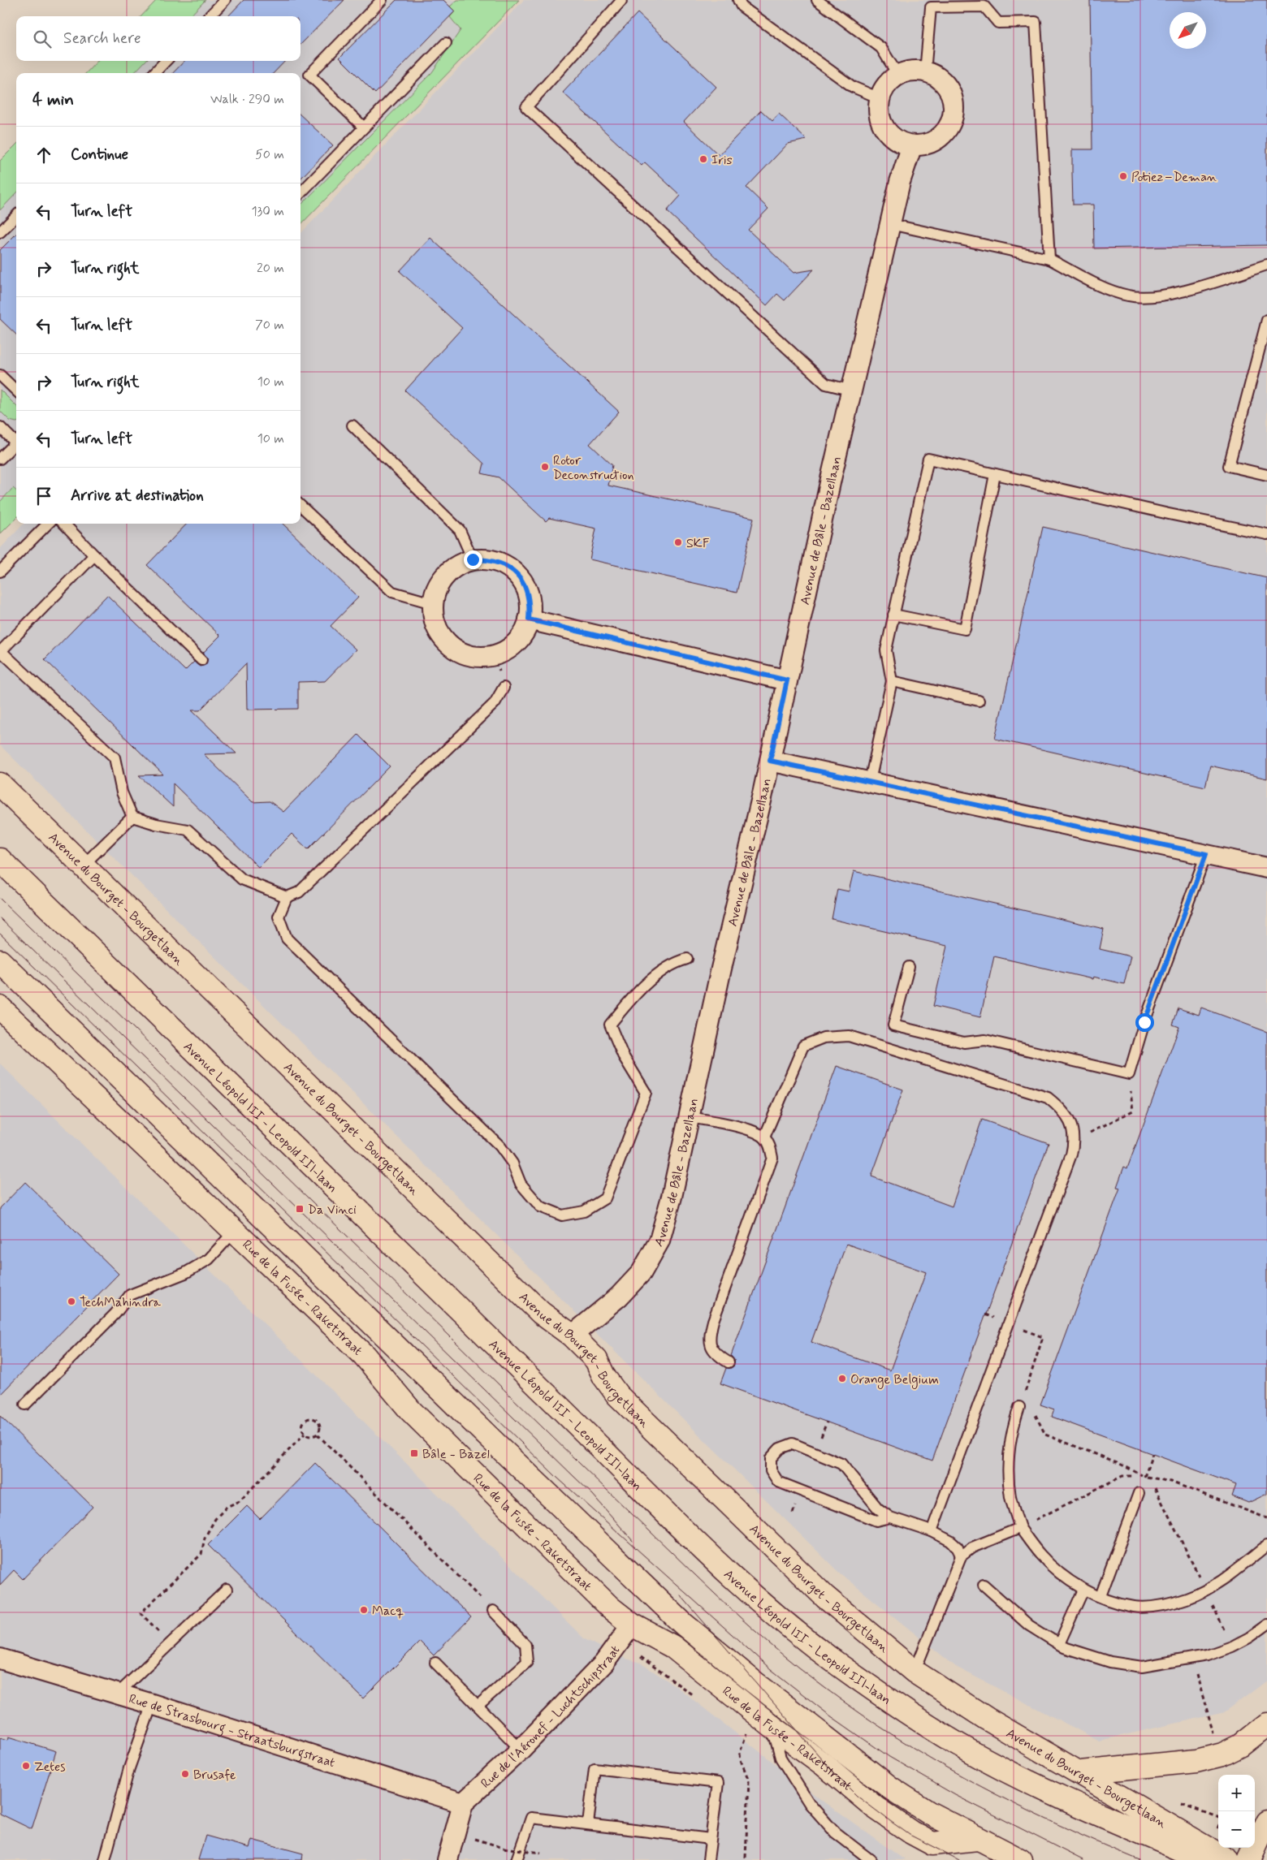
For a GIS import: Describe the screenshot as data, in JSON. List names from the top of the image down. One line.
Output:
{"streets":{"street":["Avenue de Bâle - Bazellaan","Avenue du Bourget - Bourgetlaan","Avenue Léopold III - Leopold III-laan","Rue de la Fusée - Raketstraat","Rue de l'Aéronef - Luchtschipstraat","Rue de Strasbourg - Straatsburgstraat"]},"crossings":[["Avenue de Bâle - Bazellaan","Avenue du Bourget - Bourgetlaan"],["Rue de la Fusée - Raketstraat","Rue de l'Aéronef - Luchtschipstraat"],["Rue de l'Aéronef - Luchtschipstraat","Rue de Strasbourg - Straatsburgstraat"]],"places":{"other":["Iris","Potiez–Deman","Rotor Deconstruction","SKF","TechMahindra","Orange Belgium","Macq","Zetes","Brusafe"],"transit":["Da Vinci","Bâle - Bazel"]},"north":"bottom left","page":{"search":"Search here","heading":["4 min","Walk · 290 m"],"list":[["Continue","50 m"],["Turn left","130 m"],["Turn right","20 m"],["Turn left","70 m"],["Turn right","10 m"],["Turn left","10 m"],"Arrive at destination"],"map_buttons":["+","−"]}}
